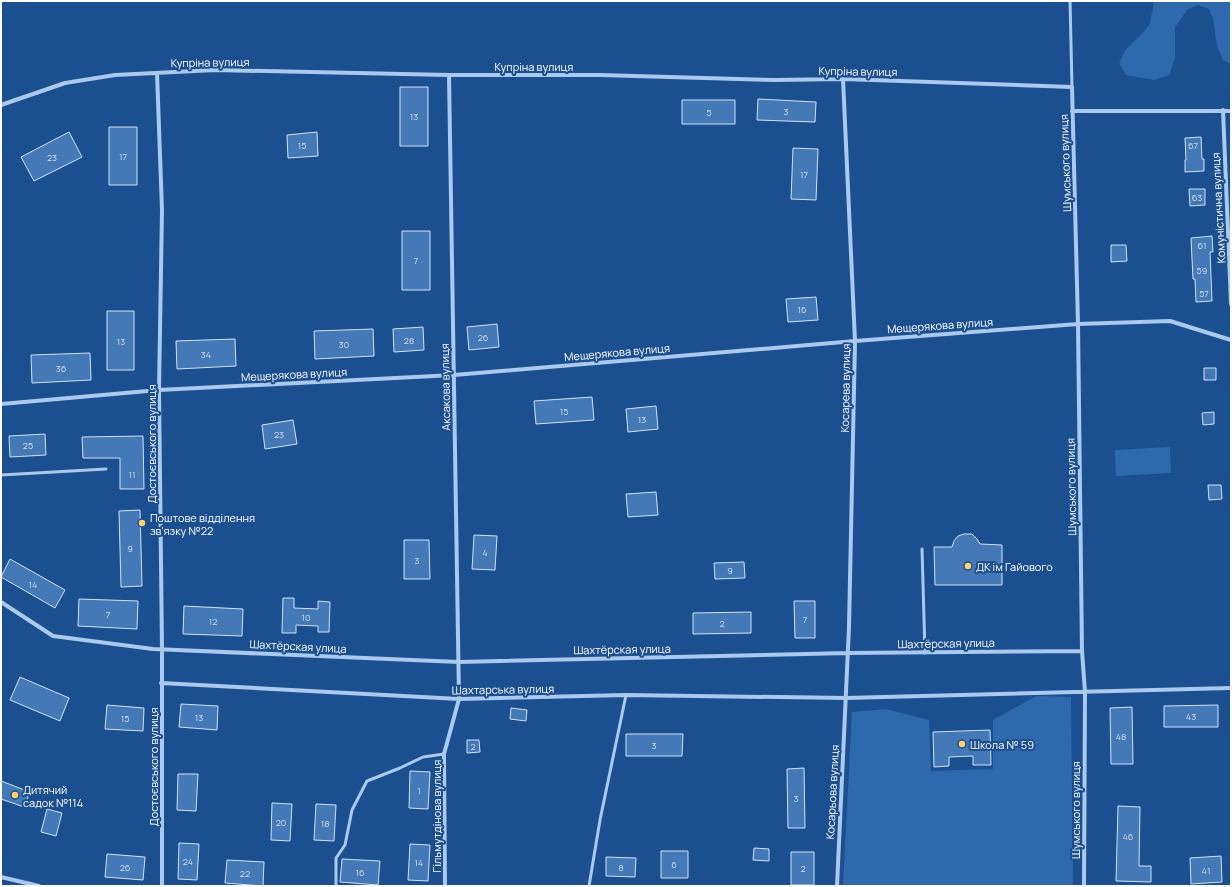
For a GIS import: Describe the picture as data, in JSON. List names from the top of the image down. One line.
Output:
{"streets":{"street":["Купріна вулиця","Шумського вулиця","Комуністична вулиця","Мещерякова вулиця","Аксакова вулиця","Косарева вулиця","Достоєвського вулиця","Шахтёрская улица","Шахтарська вулиця","Косарьова вулиця","Гільмутдінова вулиця"]},"crossings":[["Купріна вулиця","Шумського вулиця"],["Купріна вулиця","Аксакова вулиця"],["Купріна вулиця","Косарева вулиця"],["Купріна вулиця","Достоєвського вулиця"],["Шумського вулиця","Мещерякова вулиця"],["Шумського вулиця","Шахтёрская улица"],["Шумського вулиця","Шахтарська вулиця"],["Мещерякова вулиця","Аксакова вулиця"],["Мещерякова вулиця","Косарева вулиця"],["Мещерякова вулиця","Достоєвського вулиця"],["Аксакова вулиця","Шахтёрская улица"],["Аксакова вулиця","Шахтарська вулиця"],["Аксакова вулиця","Гільмутдінова вулиця"],["Косарева вулиця","Шахтёрская улица"],["Косарева вулиця","Шахтарська вулиця"],["Косарева вулиця","Косарьова вулиця"],["Достоєвського вулиця","Шахтёрская улица"],["Достоєвського вулиця","Шахтарська вулиця"],["Шахтарська вулиця","Косарьова вулиця"],["Шахтарська вулиця","Гільмутдінова вулиця"]],"places":["Поштове відділення зв'язку №22","ДК ім Гайового","Школа № 59","Дитячий садок №114"],"house_numbers":["3","5","13","15","67","17","23","17","63","61","7","59","57","16","26","28","13","30","34","36","15","13","23","25","11","9","4","3","9","14","7","10","7","12","2","43","13","15","48","3","2","1","3","20","18","46","24","14","6","26","8","2","41","16","22"]}
